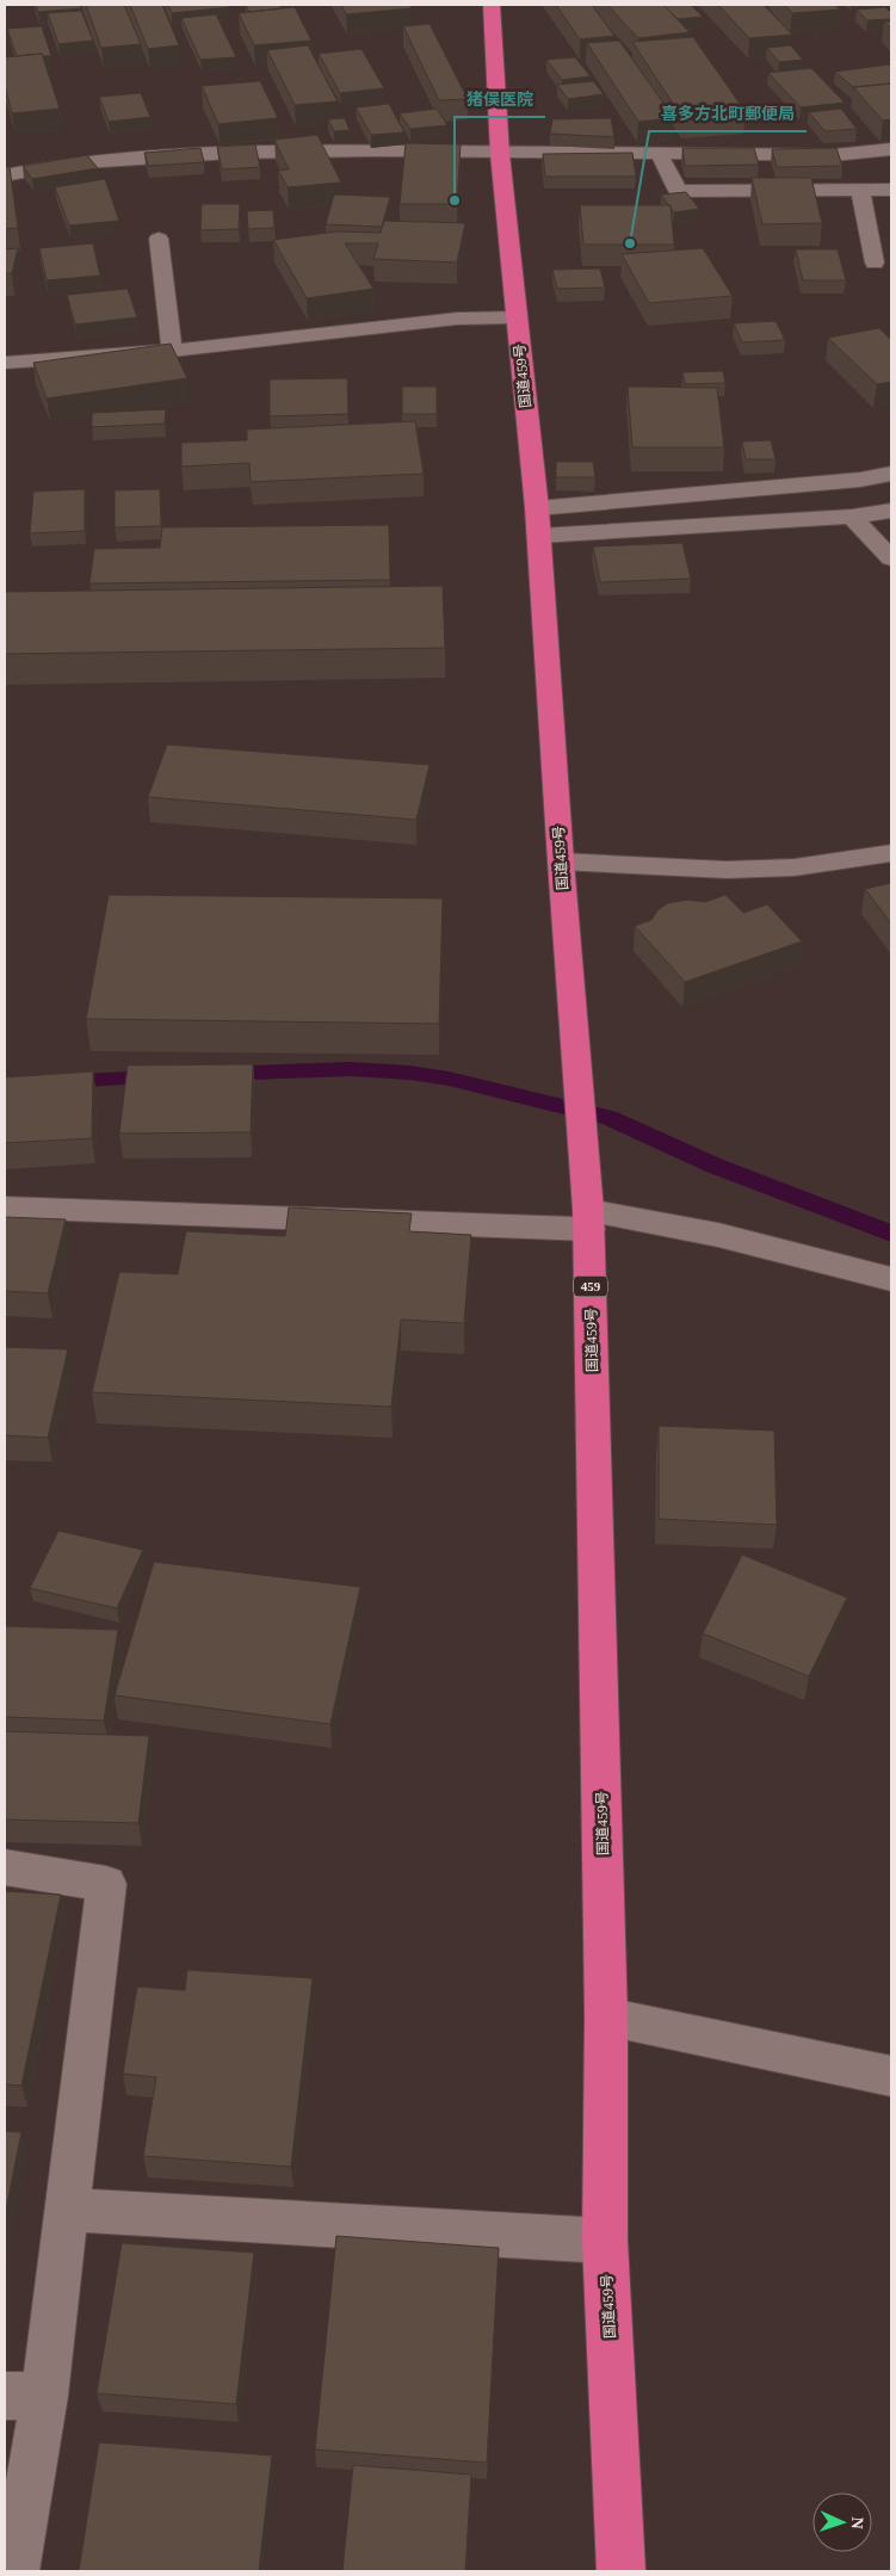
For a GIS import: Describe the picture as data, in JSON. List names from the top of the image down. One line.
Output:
{"streets":{"highway":["国道459号","459"]},"places":["猪俣医院","喜多方北町郵便局"],"north":"right"}
